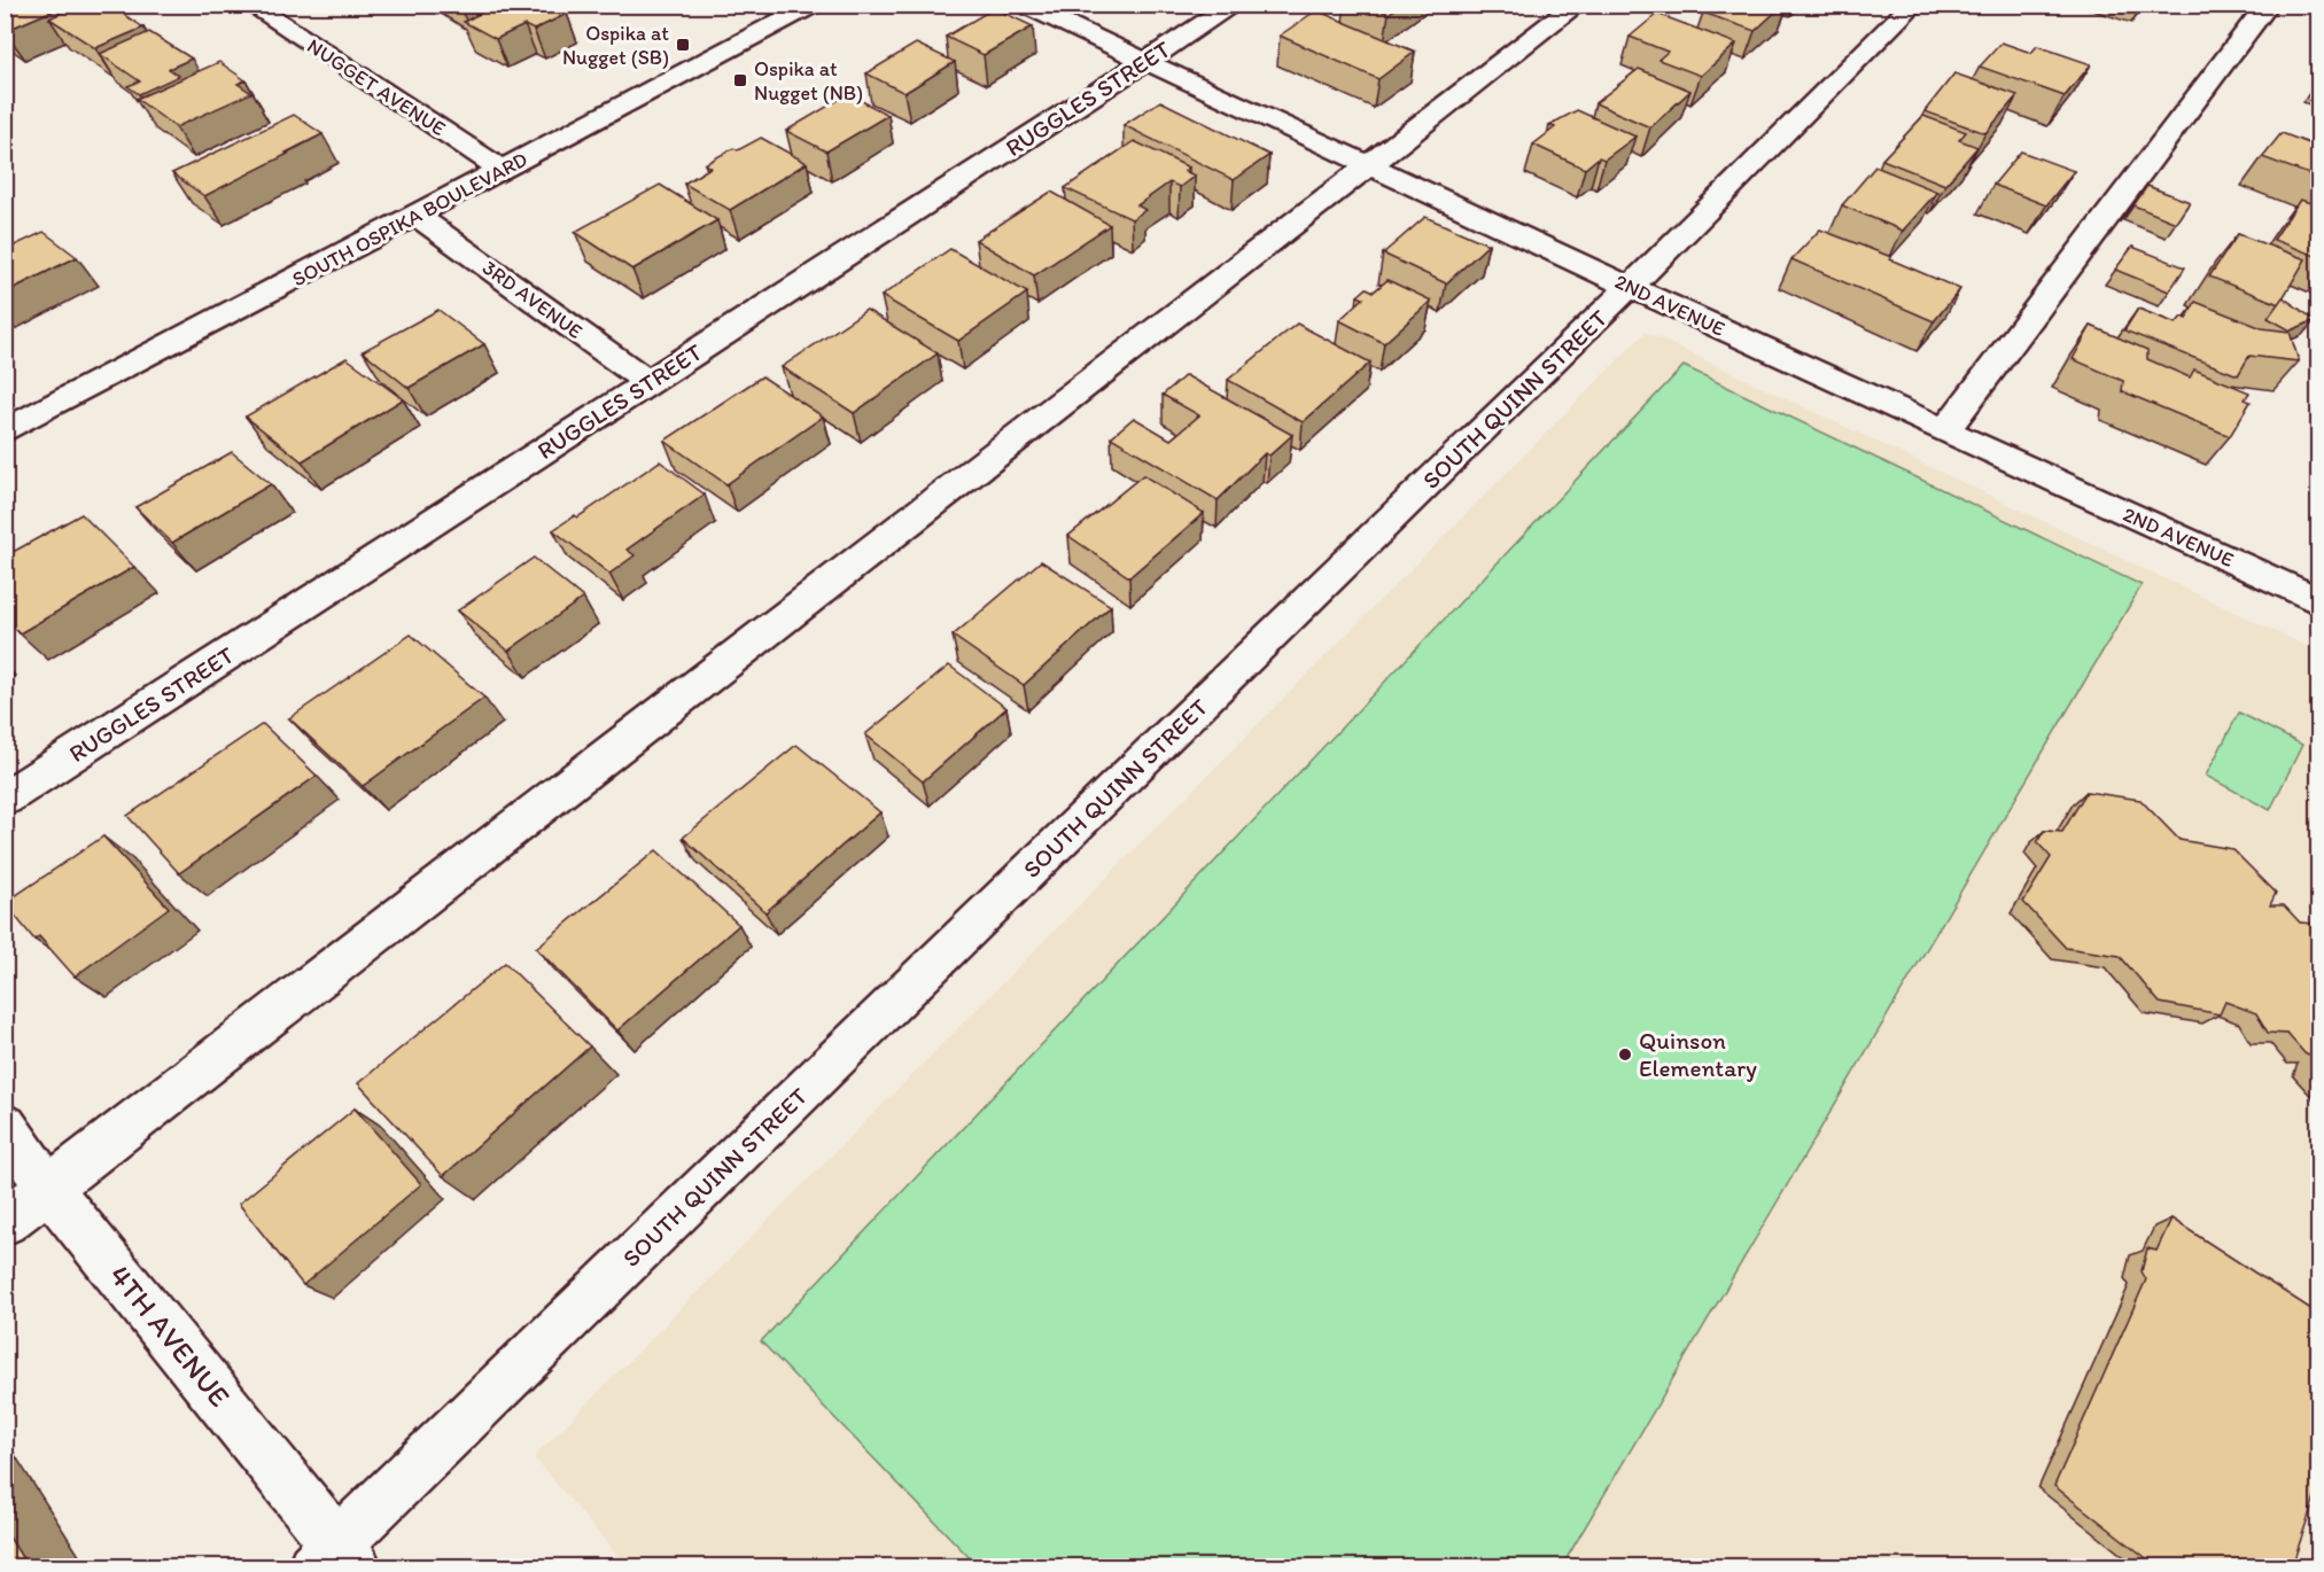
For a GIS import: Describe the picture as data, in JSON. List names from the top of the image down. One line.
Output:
{"streets":{"street":["NUGGET AVENUE","RUGGLES STREET","SOUTH OSPIKA BOULEVARD","3RD AVENUE","2ND AVENUE","SOUTH QUINN STREET","4TH AVENUE"]},"crossings":[["NUGGET AVENUE","SOUTH OSPIKA BOULEVARD"],["RUGGLES STREET","3RD AVENUE"],["RUGGLES STREET","2ND AVENUE"],["SOUTH OSPIKA BOULEVARD","3RD AVENUE"],["2ND AVENUE","SOUTH QUINN STREET"],["SOUTH QUINN STREET","4TH AVENUE"]],"places":{"transit":["Ospika at Nugget (SB)","Ospika at Nugget (NB)"],"other":["Quinson Elementary"]}}
